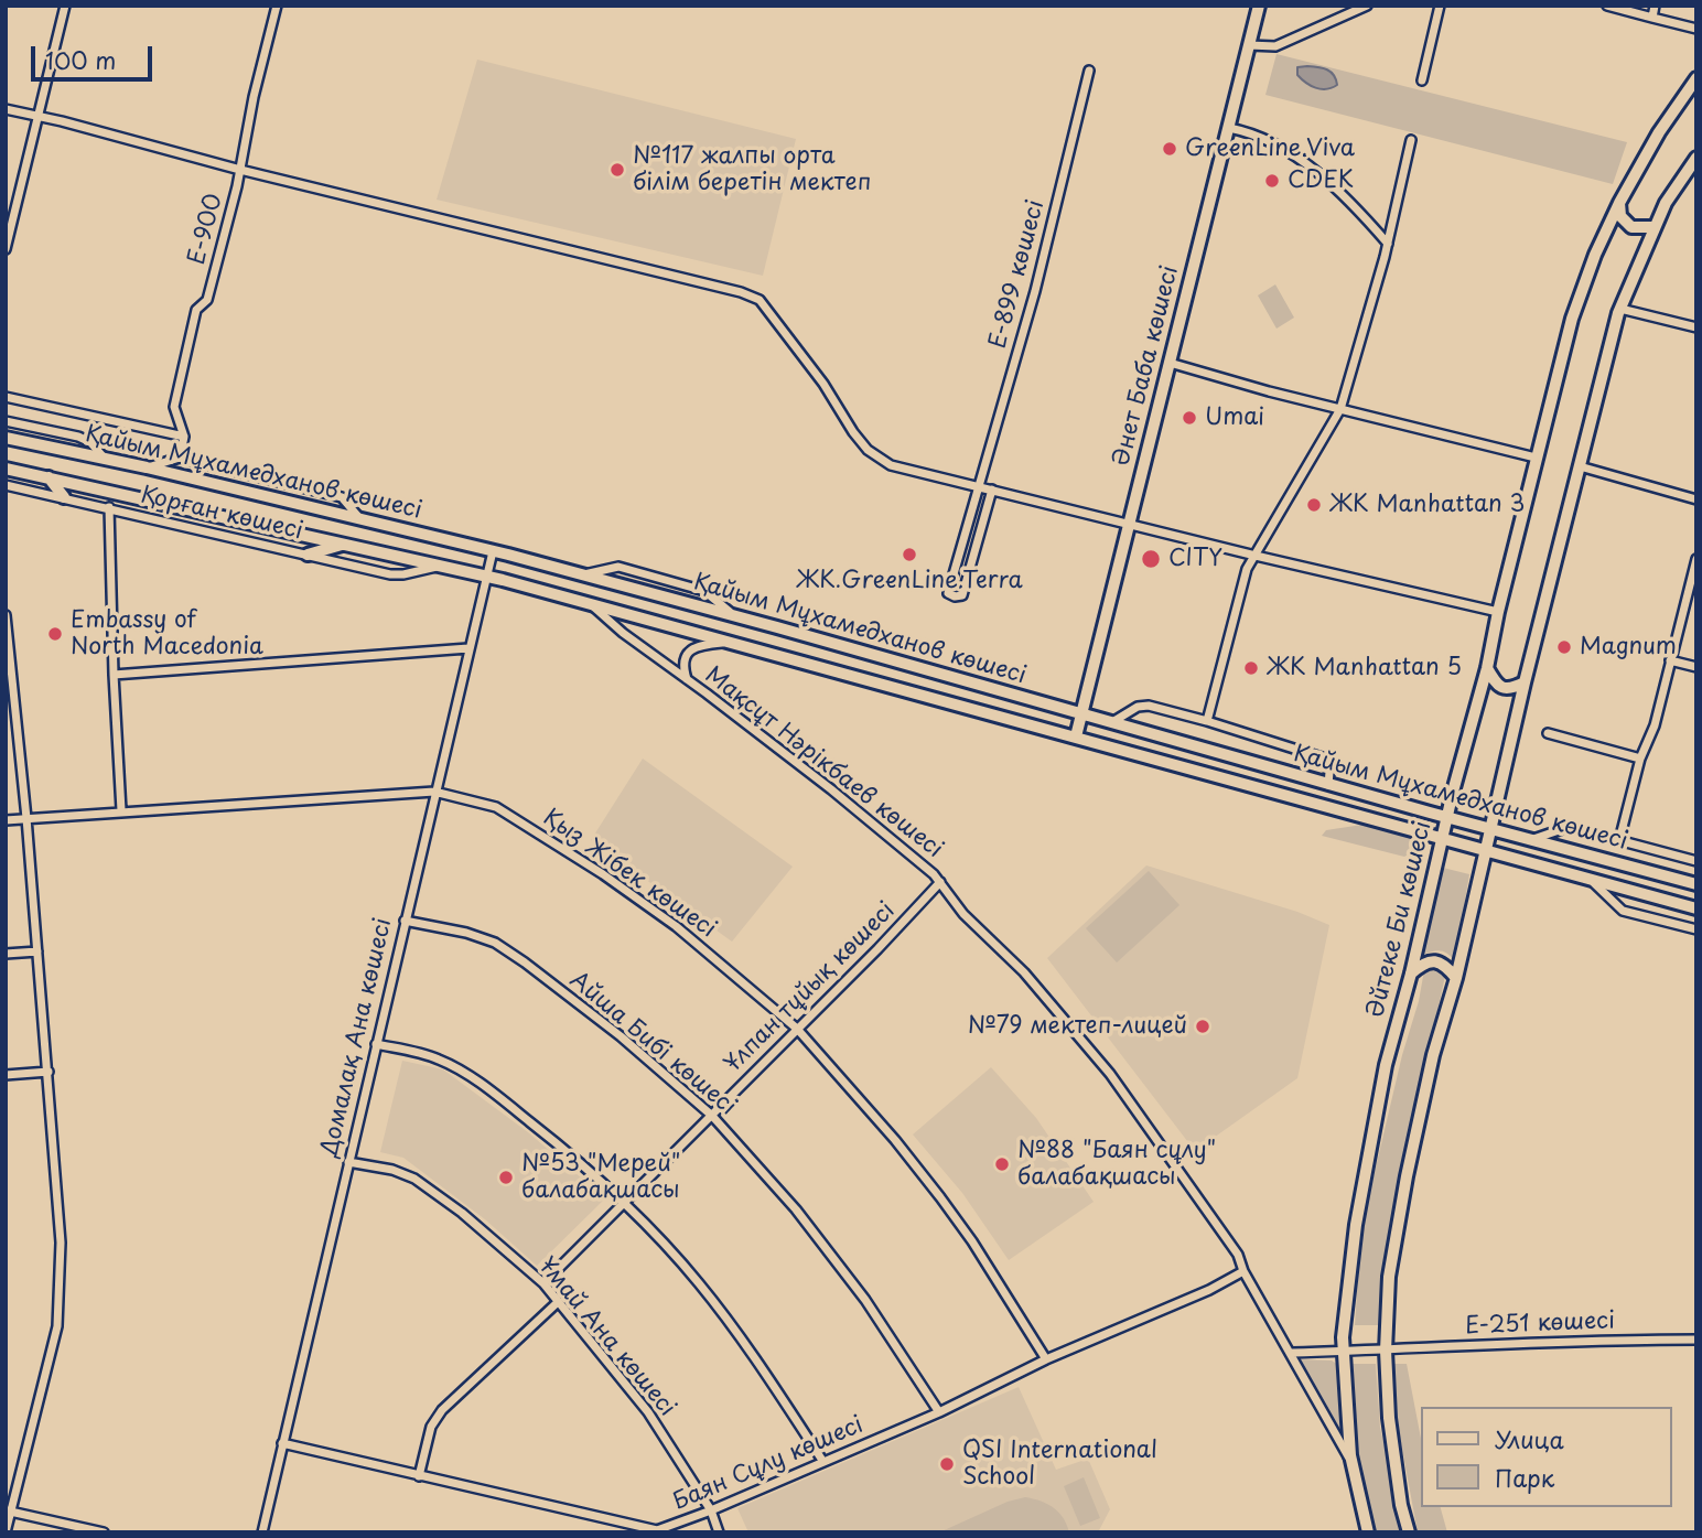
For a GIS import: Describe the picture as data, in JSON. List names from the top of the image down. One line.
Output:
{"streets":{"street":["E-900","Е-899 көшесі","Әнет Баба көшесі","Қайым Мұхамедханов көшесі","Қорған көшесі","Мақсұт Нәрікбаев көшесі","Қыз Жібек көшесі","Әйтеке Би көшесі","Ұлпан тұйық көшесі","Домалақ Ана көшесі","Айша Бибі көшесі","Е-251 көшесі","Ұмай Ана көшесі","Баян Сұлу көшесі"]},"crossings":[["Әнет Баба көшесі","Қайым Мұхамедханов көшесі"],["Қайым Мұхамедханов көшесі","Қорған көшесі"],["Қайым Мұхамедханов көшесі","Мақсұт Нәрікбаев көшесі"],["Қайым Мұхамедханов көшесі","Әйтеке Би көшесі"],["Қайым Мұхамедханов көшесі","Домалақ Ана көшесі"],["Қорған көшесі","Қыз Жібек көшесі"],["Мақсұт Нәрікбаев көшесі","Әйтеке Би көшесі"],["Мақсұт Нәрікбаев көшесі","Ұлпан тұйық көшесі"],["Мақсұт Нәрікбаев көшесі","Е-251 көшесі"],["Мақсұт Нәрікбаев көшесі","Баян Сұлу көшесі"],["Қыз Жібек көшесі","Ұлпан тұйық көшесі"],["Қыз Жібек көшесі","Домалақ Ана көшесі"],["Қыз Жібек көшесі","Баян Сұлу көшесі"],["Әйтеке Би көшесі","Е-251 көшесі"],["Ұлпан тұйық көшесі","Айша Бибі көшесі"],["Ұлпан тұйық көшесі","Ұмай Ана көшесі"],["Домалақ Ана көшесі","Айша Бибі көшесі"],["Домалақ Ана көшесі","Ұмай Ана көшесі"],["Домалақ Ана көшесі","Баян Сұлу көшесі"],["Айша Бибі көшесі","Баян Сұлу көшесі"],["Ұмай Ана көшесі","Баян Сұлу көшесі"]],"places":["GreenLine.Viva","№117 жалпы орта білім беретін мектеп","CDEK","Umai","ЖК Manhattan 3","ЖК.GreenLine.Terra","CITY","Embassy of North Macedonia","Magnum","ЖК Manhattan 5","№79 мектеп-лицей","№88 \"Баян сұлу\" балабақшасы","№53 \"Мерей\" балабақшасы","QSI International School"],"legend":["Улица","Парк"],"scale_bar":"100 m"}
